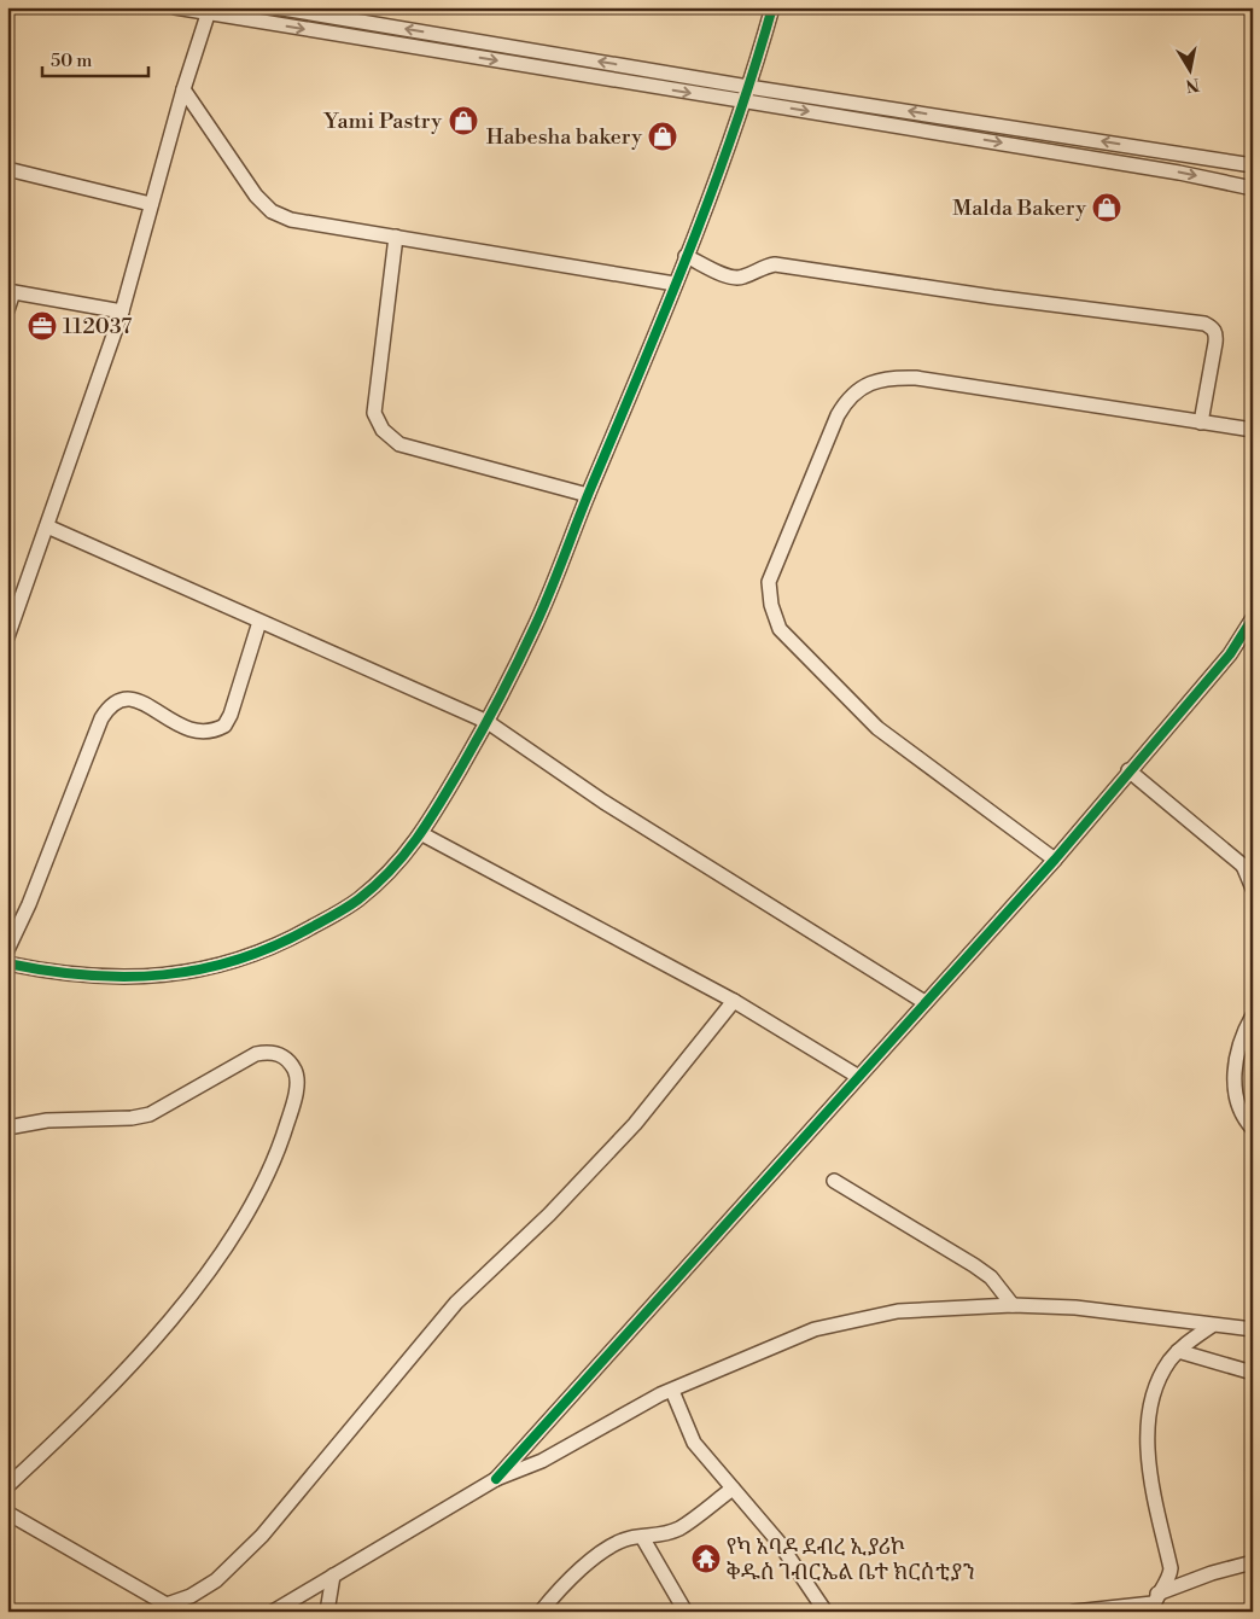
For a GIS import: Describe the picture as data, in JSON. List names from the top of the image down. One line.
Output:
{"places":{"shop":["Yami Pastry","Habesha bakery","Malda Bakery"],"office":["112037"],"temple":["የካ አባዶ ደብረ ኢያሪኮ ቅዱስ ገብርኤል ቤተ ክርስቲያን"]},"scale_bar":"50 m","north":"bottom"}
